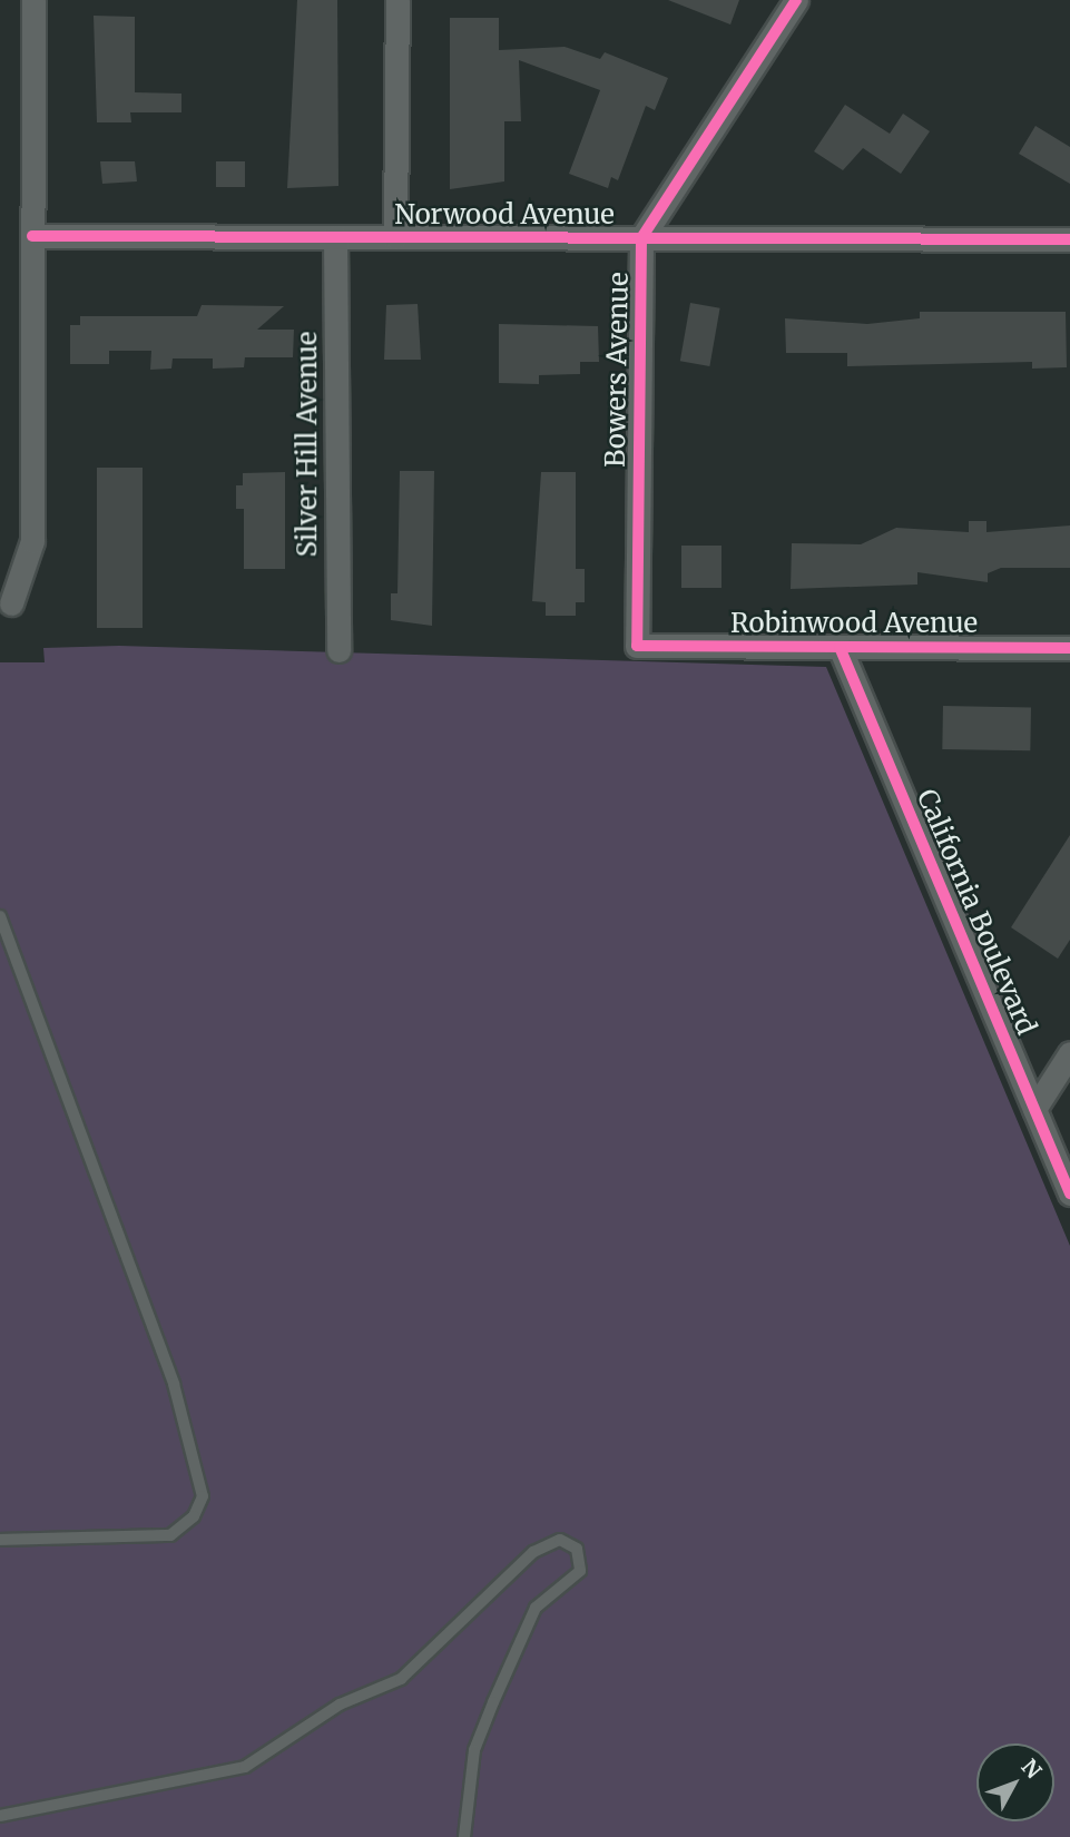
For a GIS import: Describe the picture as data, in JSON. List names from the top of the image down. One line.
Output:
{"streets":{"street":["Norwood Avenue","Bowers Avenue","Silver Hill Avenue","Robinwood Avenue","California Boulevard"]},"crossings":[["Norwood Avenue","Bowers Avenue"],["Norwood Avenue","Silver Hill Avenue"],["Bowers Avenue","Robinwood Avenue"],["Robinwood Avenue","California Boulevard"]],"north":"top right"}
